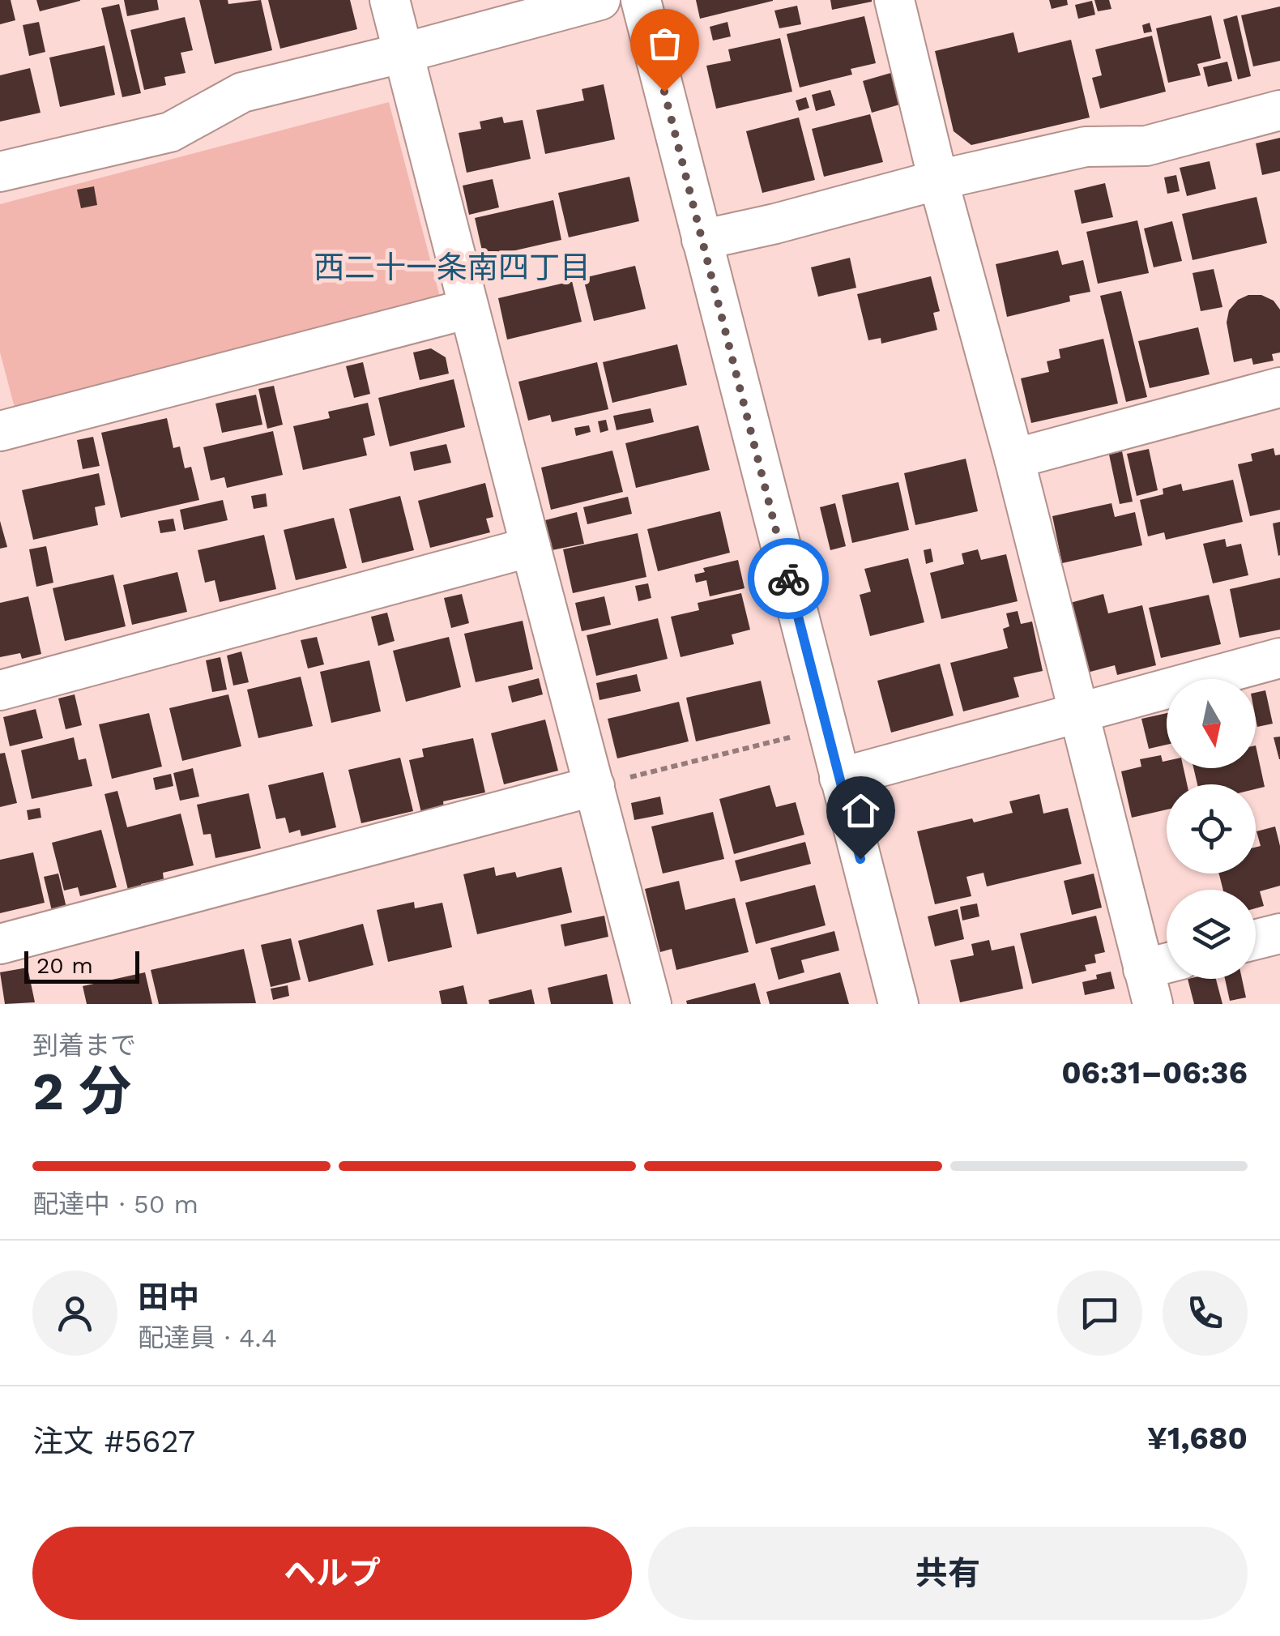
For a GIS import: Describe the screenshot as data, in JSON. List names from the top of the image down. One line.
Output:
{"districts":["西二十一条南四丁目"],"scale_bar":"20 m","north":"bottom","page":{"scale":"20 m","heading":["2 分","到着まで","06:31–06:36"],"panel":["田中","配達員 · 4.4","注文 #5627","¥1,680"],"bar":"配達中 · 50 m","buttons":["ヘルプ","共有"]}}
